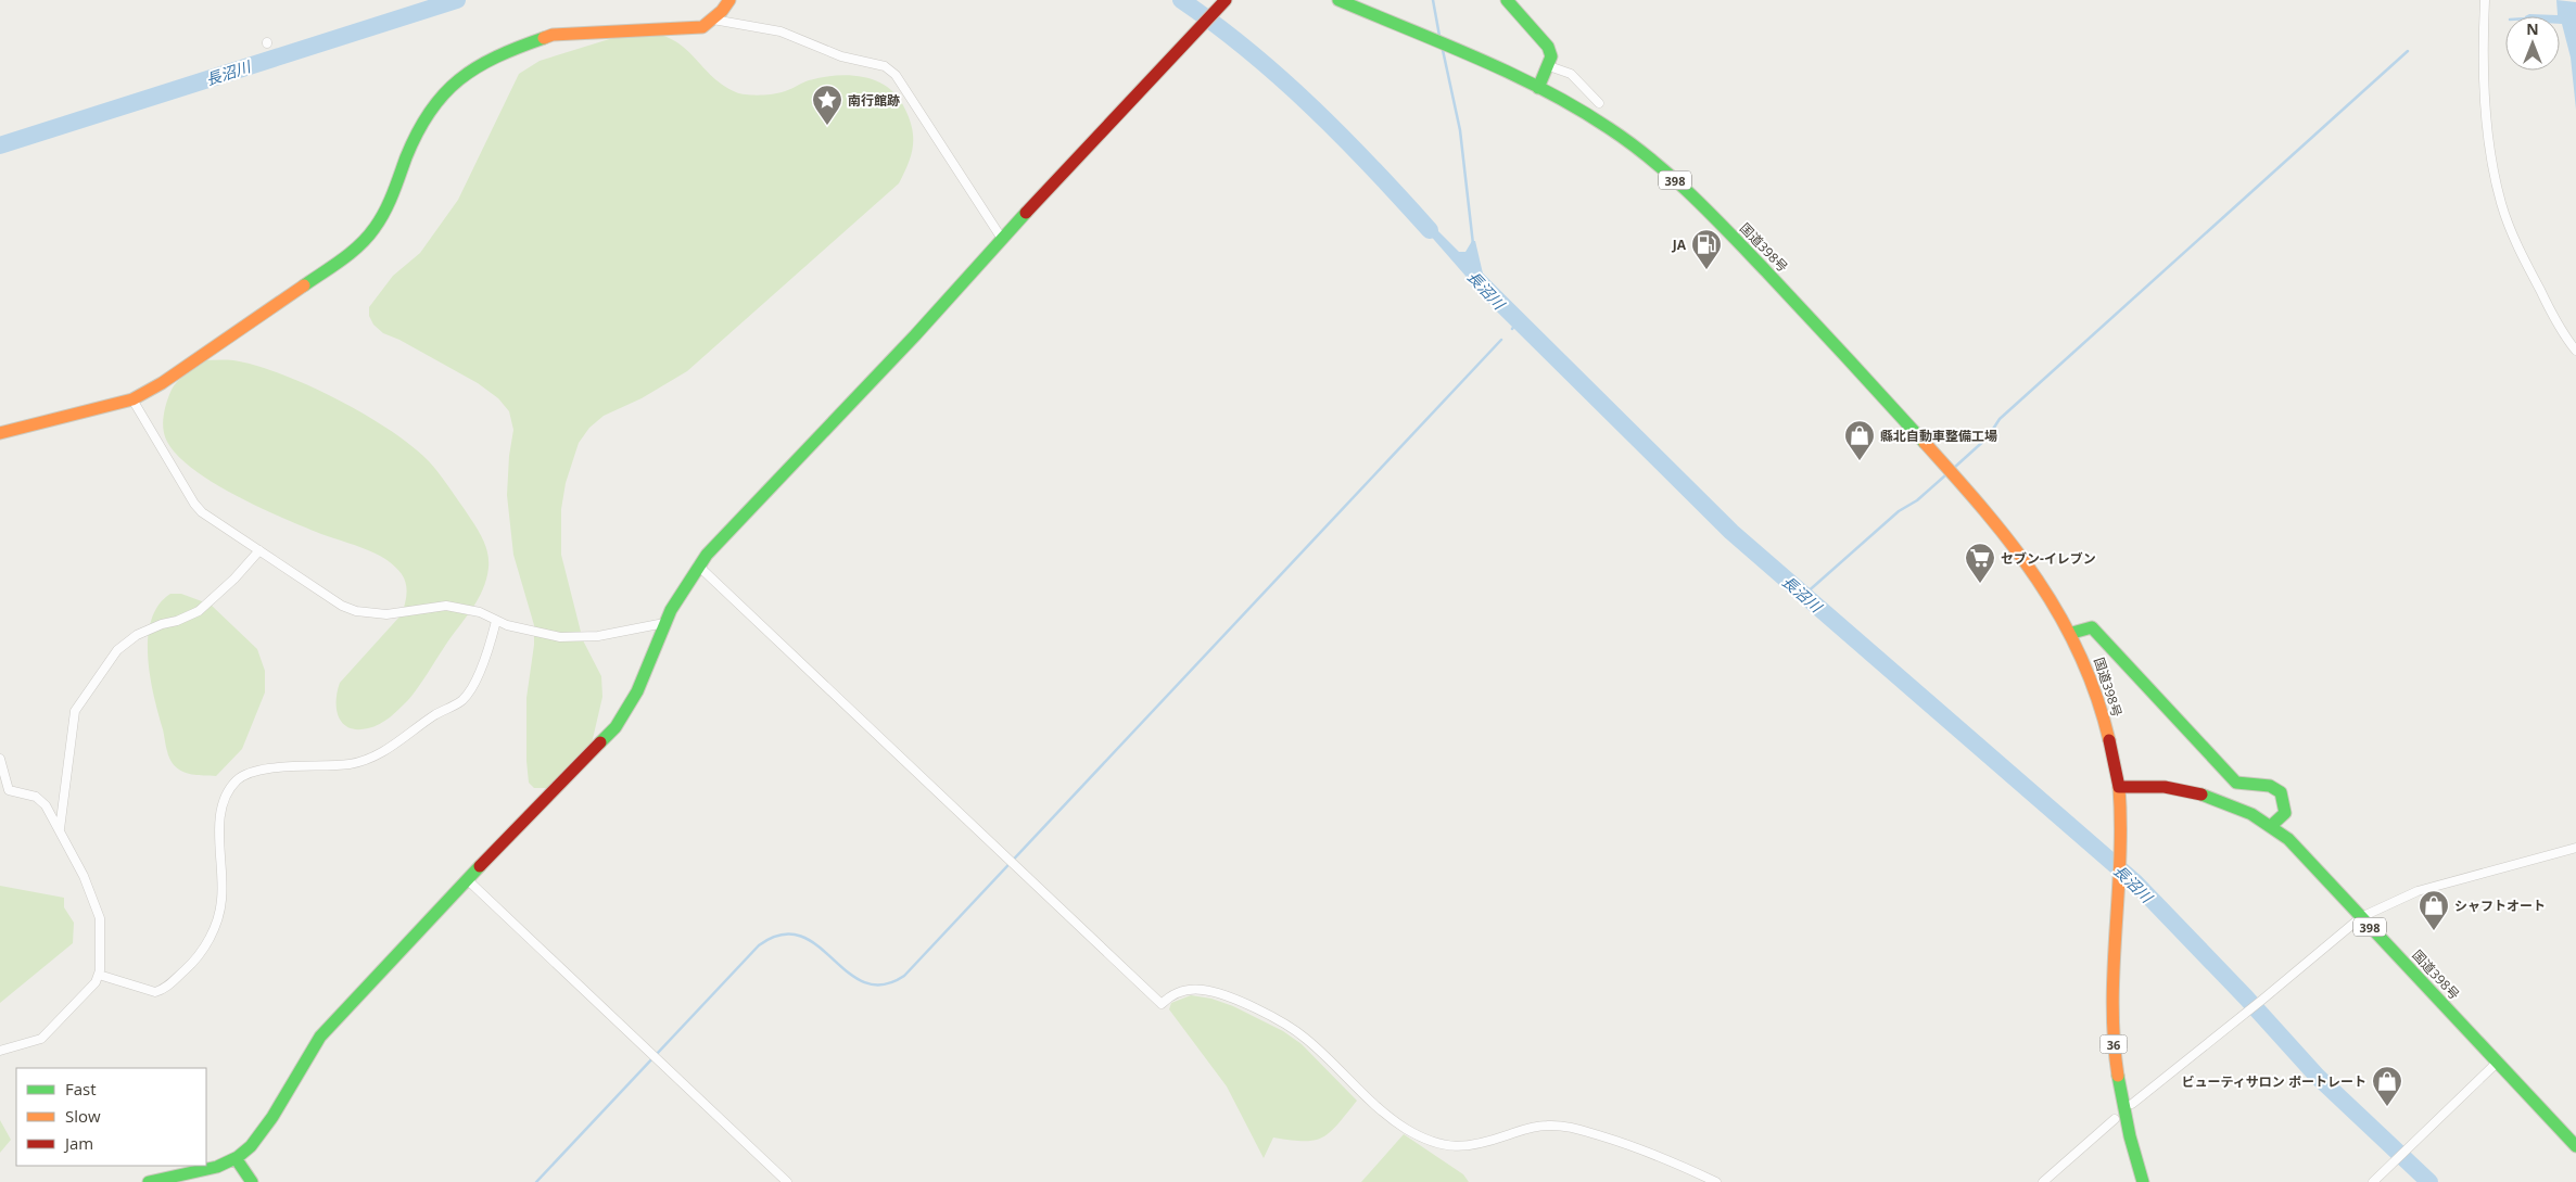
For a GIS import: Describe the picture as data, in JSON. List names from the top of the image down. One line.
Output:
{"streets":{"main road":["398","国道398号","36"]},"crossings":[["国道398号","36"]],"water":["長沼川"],"places":{"place":["南行館跡"],"fuel station":["JA"],"shop":["縣北自動車整備工場","シャフトオート","ビューティサロン ポートレート"],"supermarket":["セブン-イレブン"]},"legend":["Fast","Slow","Jam"],"north":"top"}
